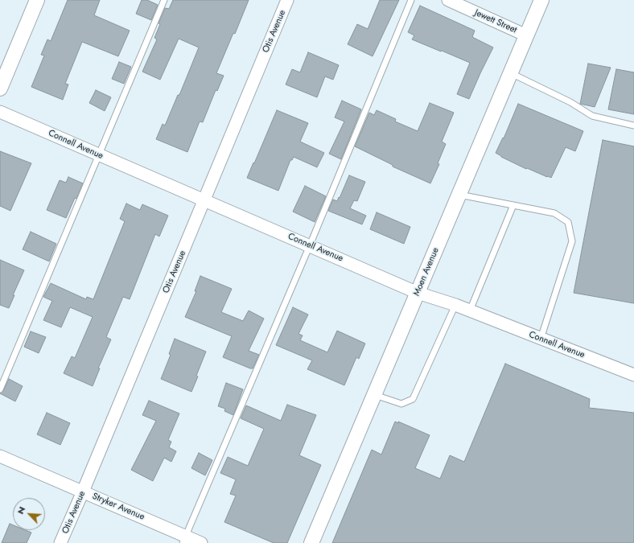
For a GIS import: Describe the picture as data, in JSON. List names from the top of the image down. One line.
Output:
{"streets":{"street":["Jewett Street","Otis Avenue","Connell Avenue","Moen Avenue","Stryker Avenue"]},"crossings":[["Jewett Street","Moen Avenue"],["Otis Avenue","Connell Avenue"],["Otis Avenue","Stryker Avenue"],["Connell Avenue","Moen Avenue"]],"north":"top left"}
